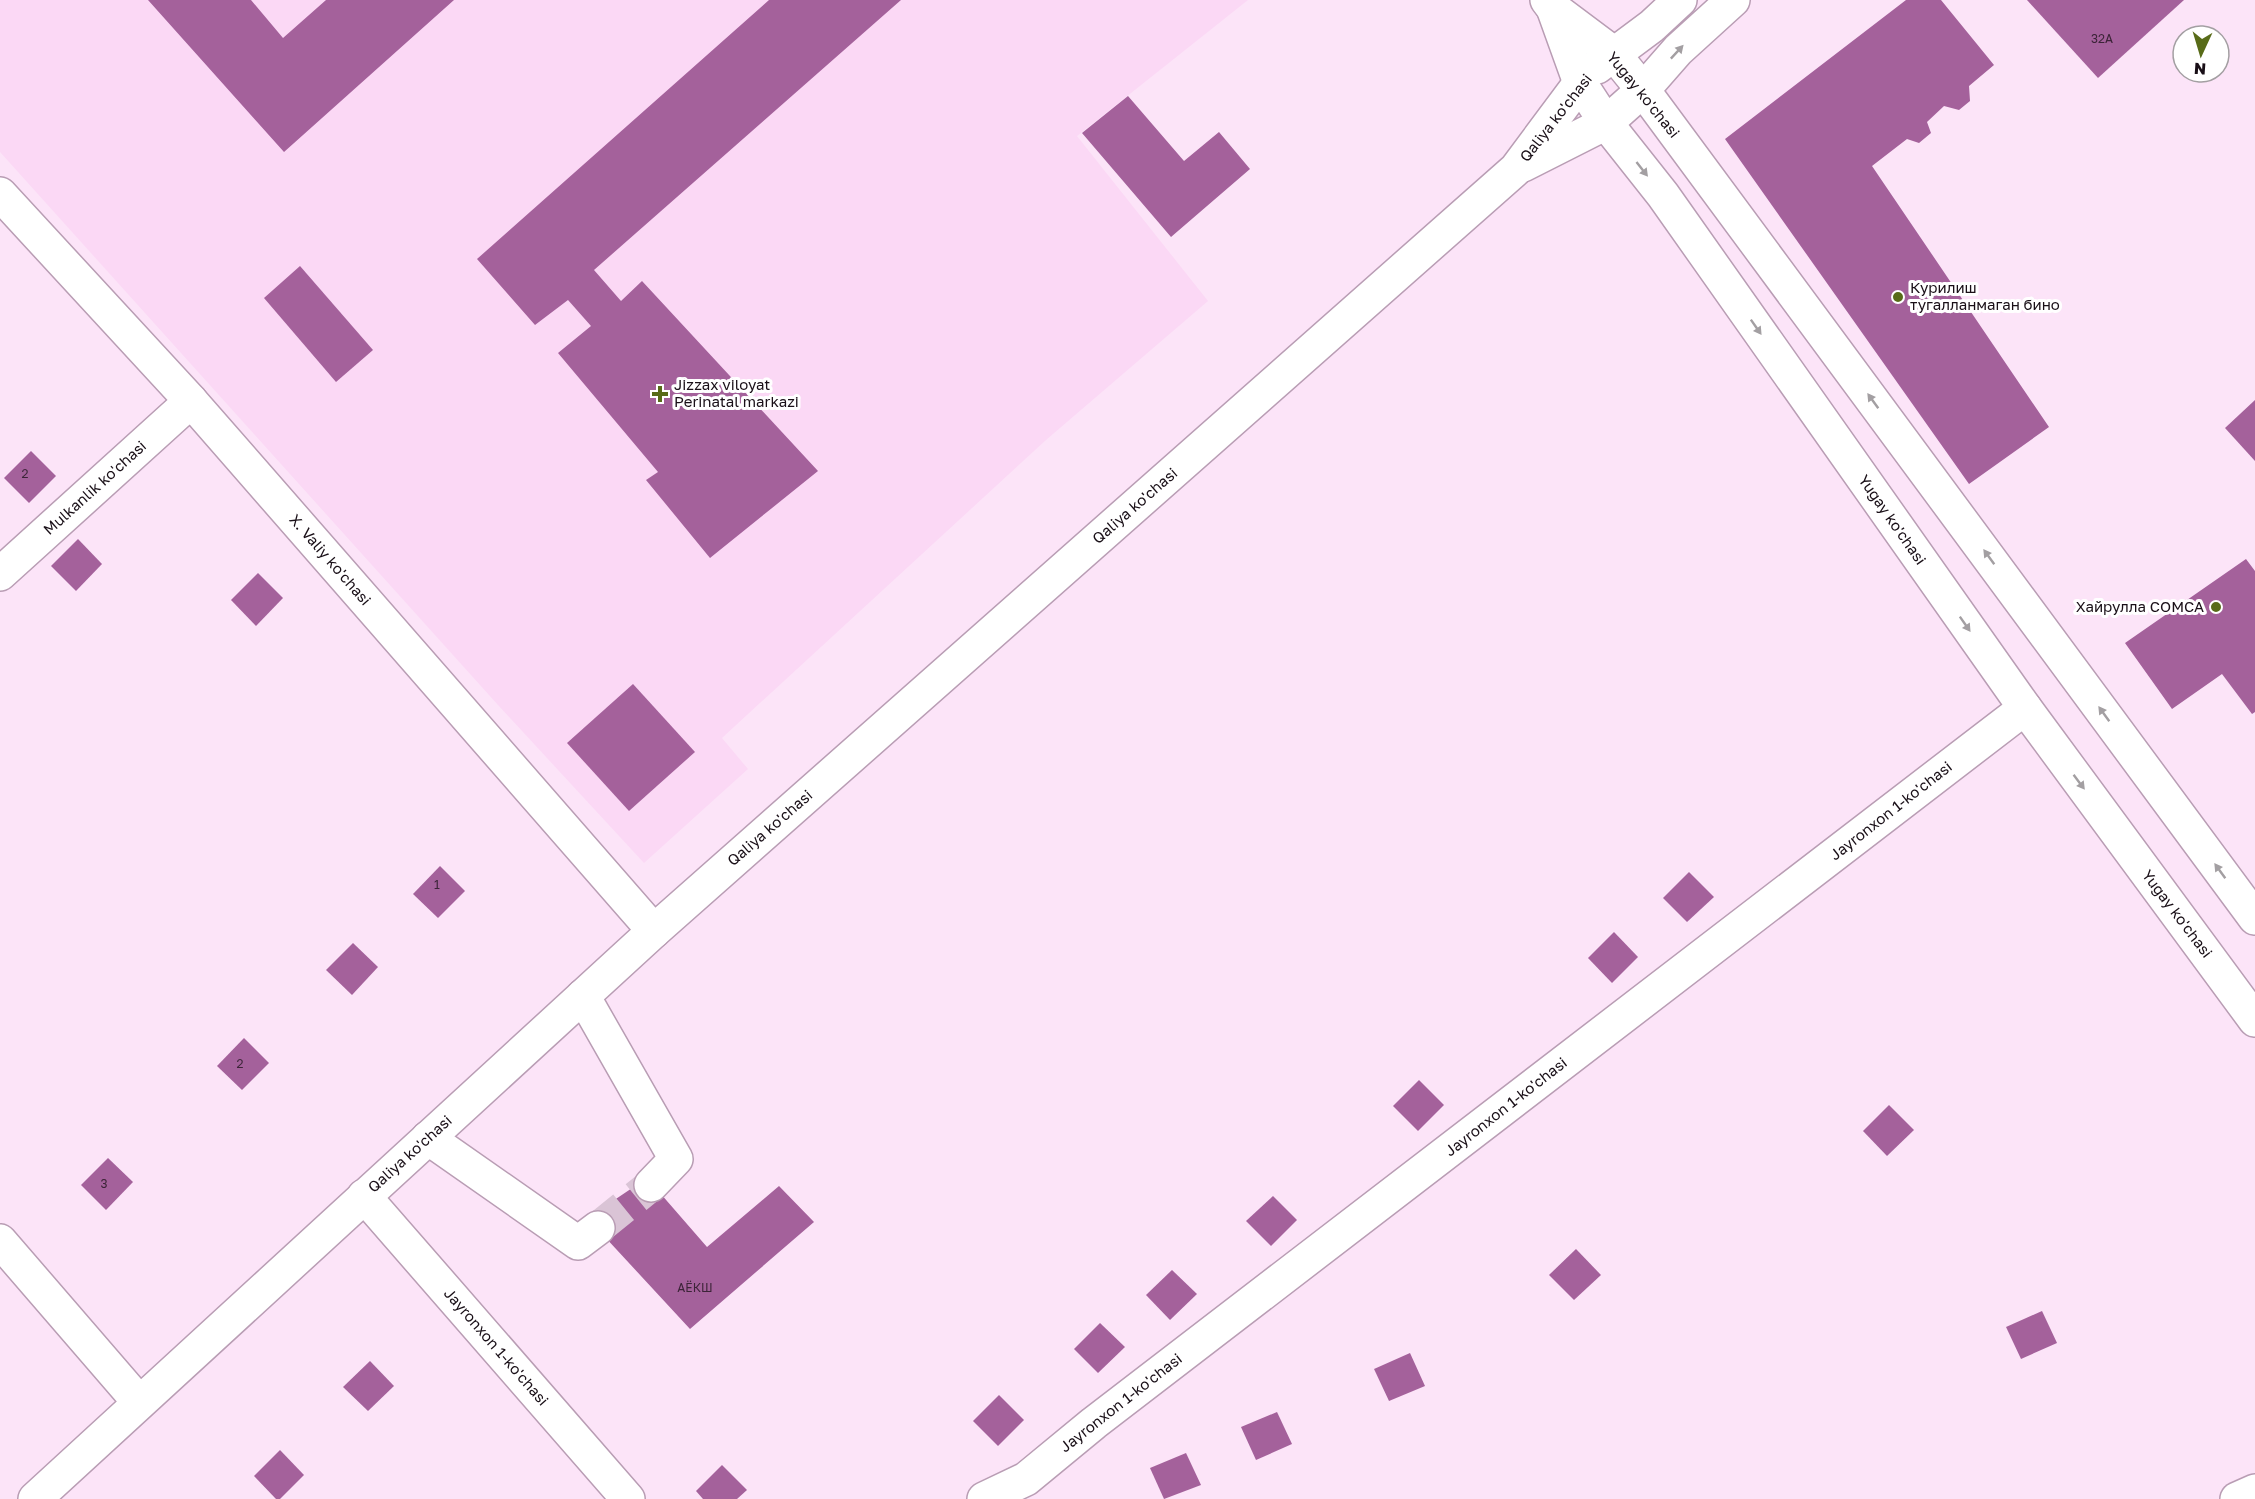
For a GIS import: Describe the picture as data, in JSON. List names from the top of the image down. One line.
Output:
{"streets":{"street":["Yugay ko'chasi","Qaliya ko'chasi","Mulkanlik ko'chasi","X. Valiy ko'chasi","Jayronxon 1-ko'chasi"]},"crossings":[["Yugay ko'chasi","Qaliya ko'chasi"],["Yugay ko'chasi","Jayronxon 1-ko'chasi"],["Qaliya ko'chasi","X. Valiy ko'chasi"],["Qaliya ko'chasi","Jayronxon 1-ko'chasi"],["Mulkanlik ko'chasi","X. Valiy ko'chasi"]],"places":{"other":["Курилиш тугалланмаган бино","Хайрулла СОМСА"],"health":["Jizzax viloyat Perinatal markazi"]},"house_numbers":["32А","2","1","2","3","АЁКШ"],"north":"bottom"}
